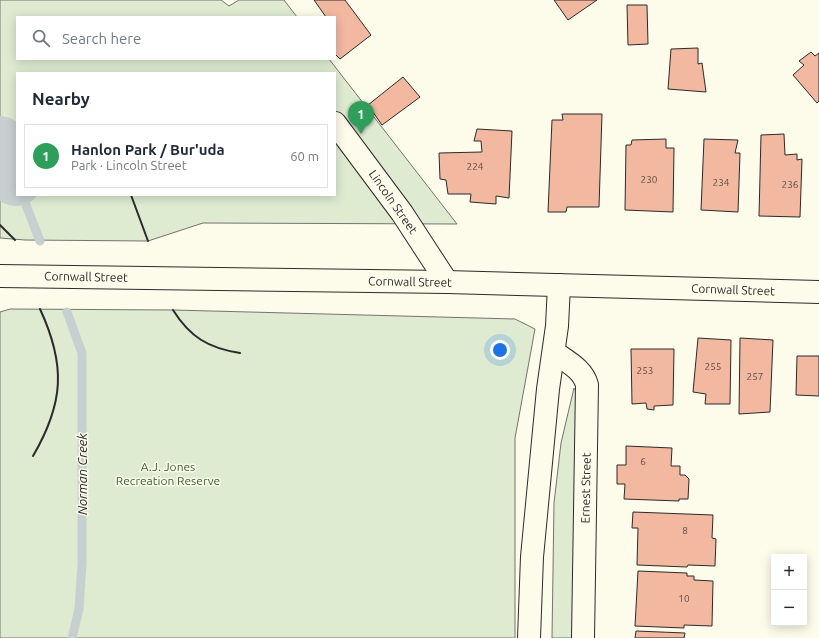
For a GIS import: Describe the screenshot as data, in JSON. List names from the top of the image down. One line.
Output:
{"streets":{"main road":["Lincoln Street","Cornwall Street","Ernest Street"]},"crossings":[["Lincoln Street","Cornwall Street"]],"water":["Norman Creek"],"parks":["A.J. Jones Recreation Reserve"],"house_numbers":["224","230","234","236","255","253","257","6","8","10"],"page":{"search":"Search here","heading":"Nearby","pins":"1","list":[{"mark":"1","name":"Hanlon Park / Bur'uda","note":"Park · Lincoln Street","value":"60 m"}],"map_buttons":["+","−"]}}
